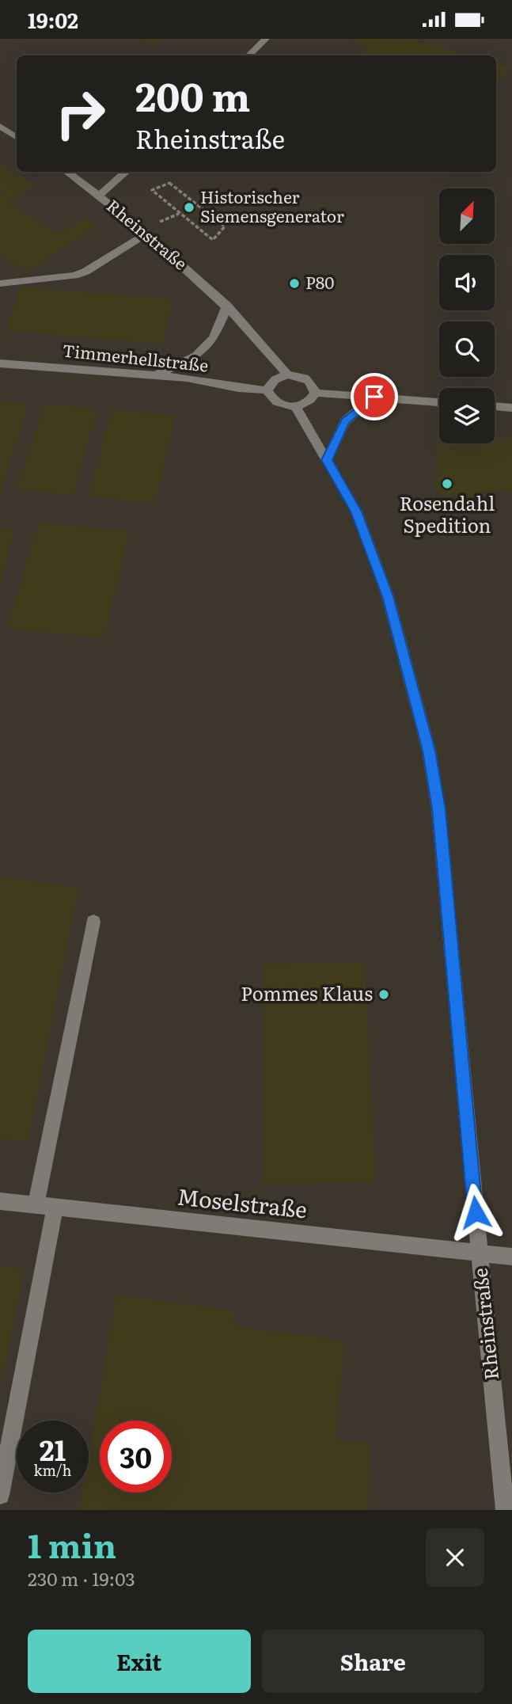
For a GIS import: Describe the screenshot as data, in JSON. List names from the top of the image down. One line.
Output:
{"streets":{"street":["Rheinstraße","Timmerhellstraße","Moselstraße"]},"crossings":[["Rheinstraße","Timmerhellstraße"],["Rheinstraße","Moselstraße"]],"places":["Historischer Siemensgenerator","P80","Rosendahl Spedition","Pommes Klaus"],"north":"top right","page":{"status":"19:02","turn":["200 m","Rheinstraße"],"speed":"21 km/h","limit":"30","heading":["1 min","230 m · 19:03"],"buttons":["Exit","Share"]}}
